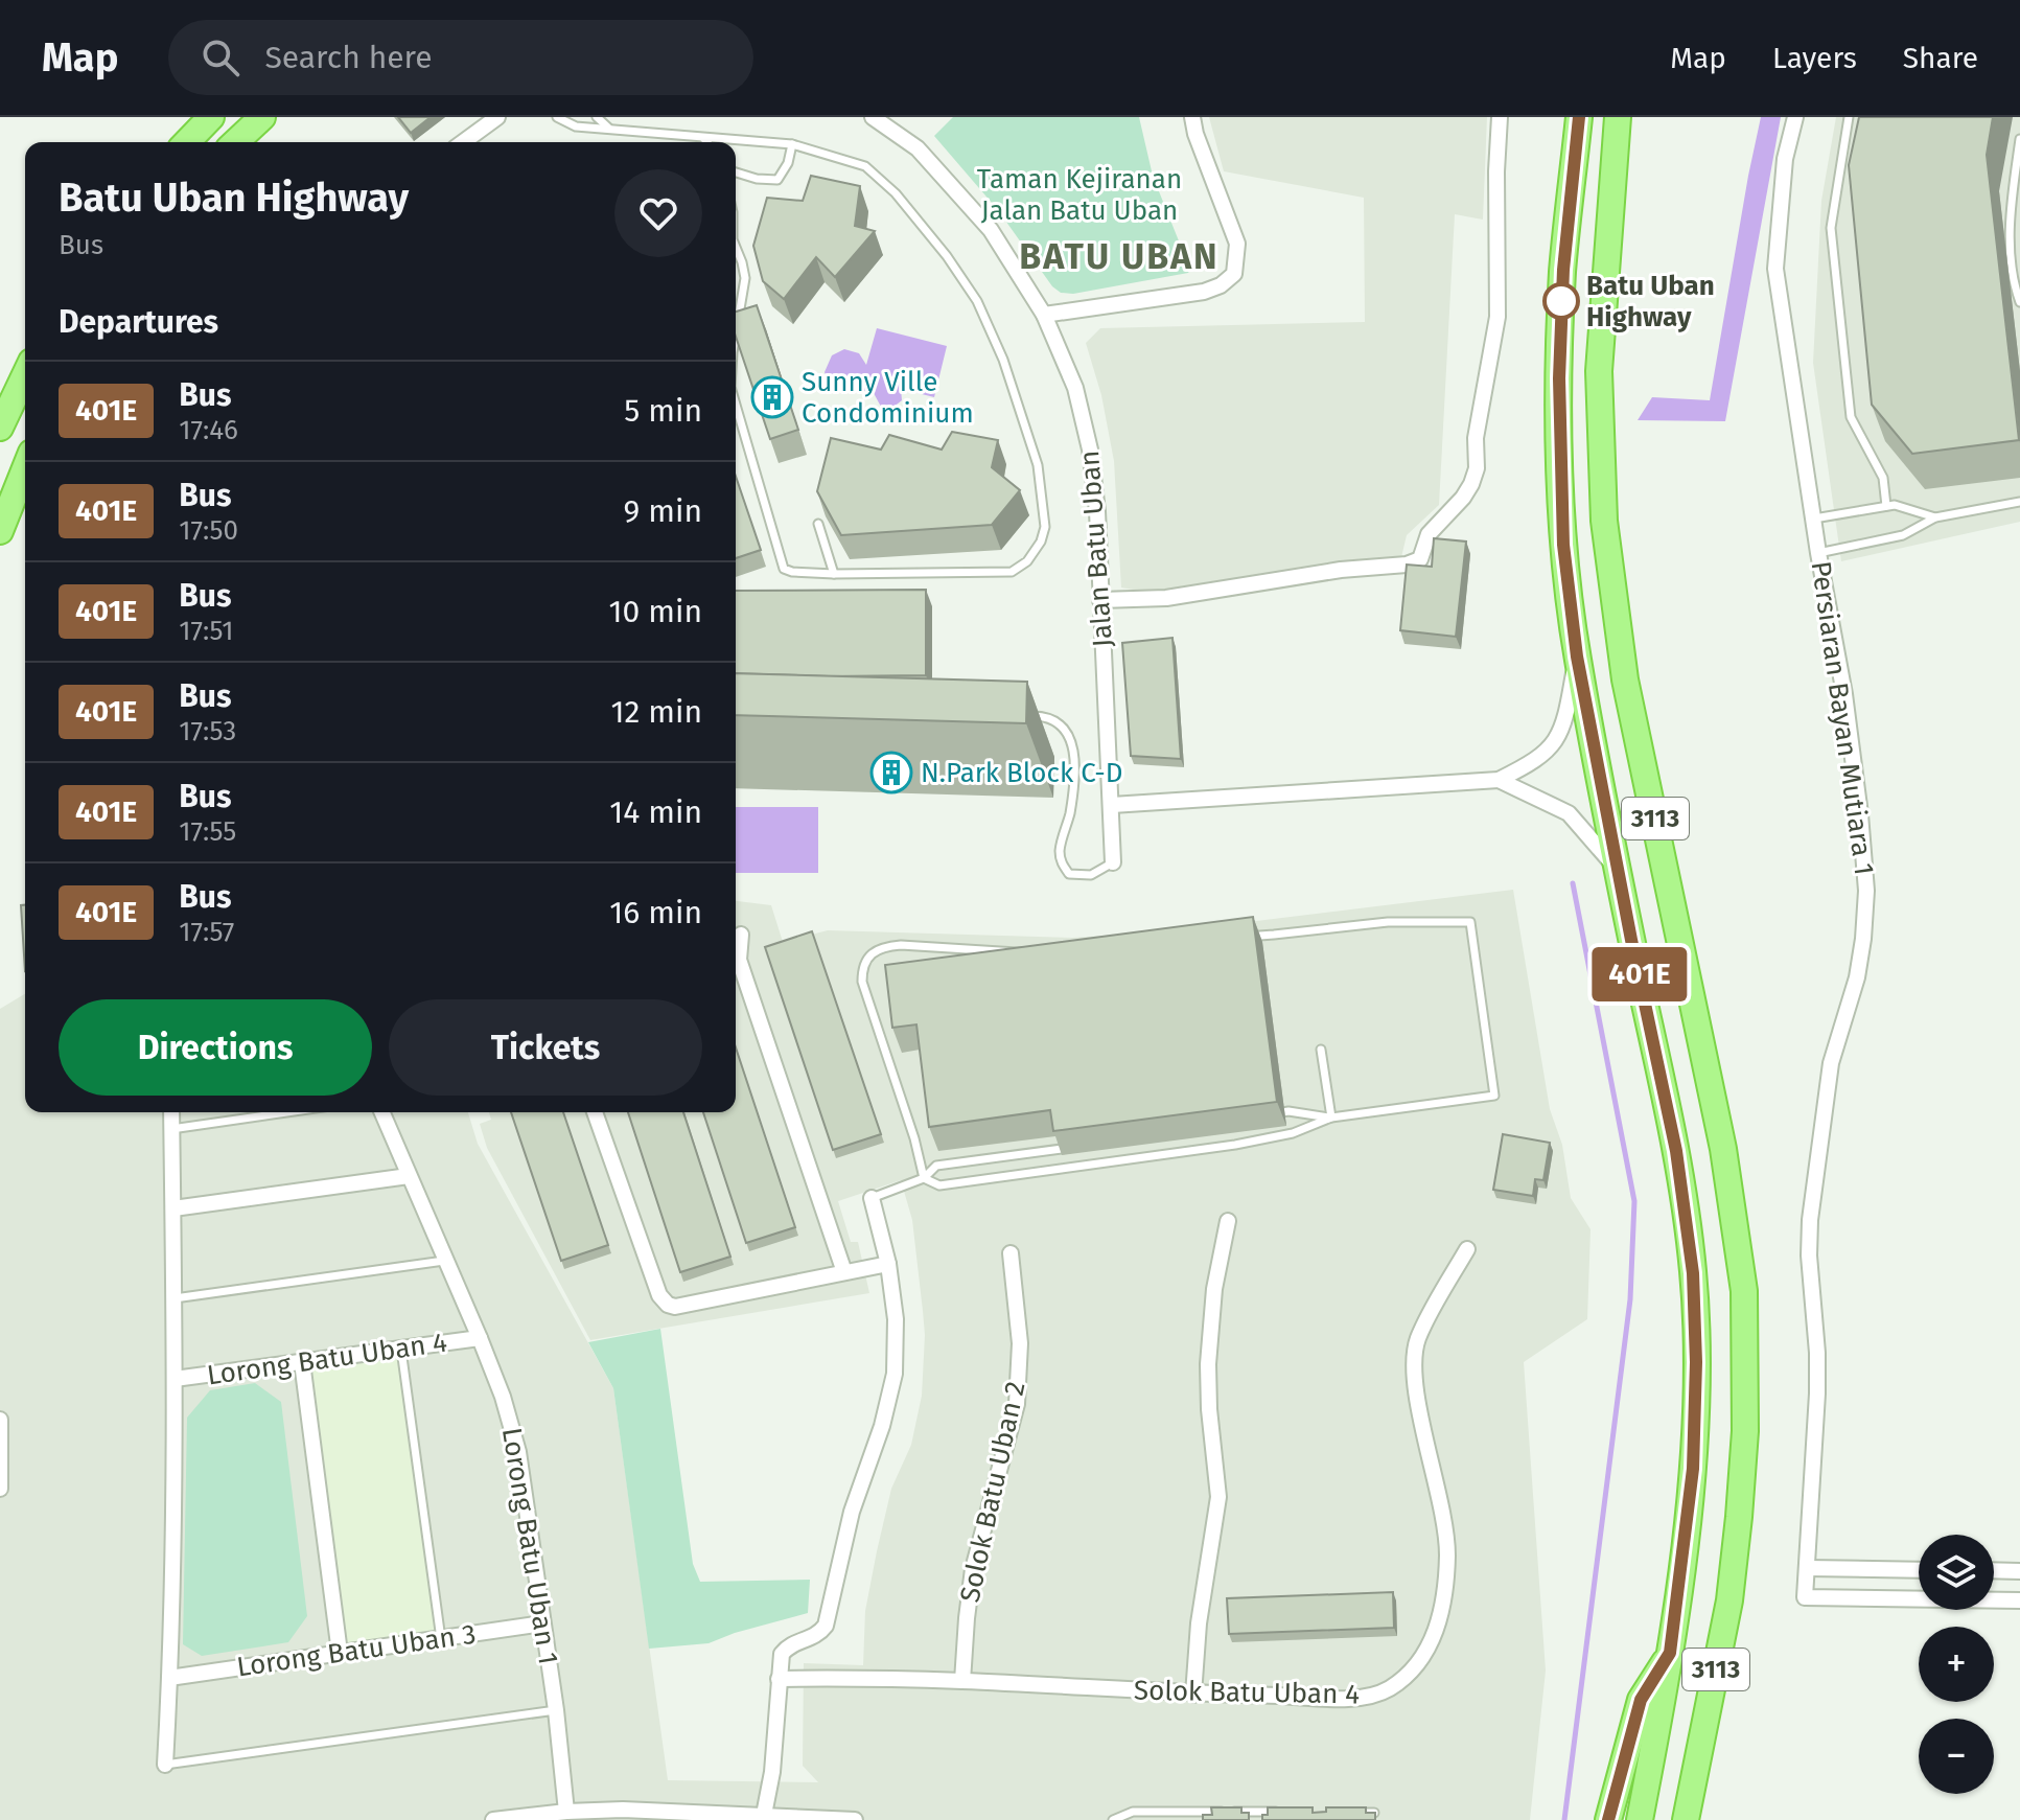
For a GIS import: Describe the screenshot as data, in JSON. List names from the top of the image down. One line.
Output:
{"streets":{"highway":["3113"],"street":["Jalan Batu Uban","Persiaran Bayan Mutiara 1","Lorong Batu Uban 4","Solok Batu Uban 2","Lorong Batu Uban 1","Lorong Batu Uban 3","Solok Batu Uban 4"]},"crossings":[["Lorong Batu Uban 4","Lorong Batu Uban 1"],["Solok Batu Uban 2","Solok Batu Uban 4"],["Lorong Batu Uban 1","Lorong Batu Uban 3"]],"districts":["BATU UBAN"],"parks":["Taman Kejiranan Jalan Batu Uban"],"places":{"other":["Batu Uban Highway"],"building":["Sunny Ville Condominium","N.Park Block C-D"]},"lines":["bus line 401E"],"page":{"header":"Map","search":"Search here","nav":["Map","Layers","Share"],"on_map":"401E","heading":[["Batu Uban Highway","Bus"],"Departures"],"list":[{"mark":"401E","name":"Bus","note":"17:46","value":"5 min"},{"mark":"401E","name":"Bus","note":"17:50","value":"9 min"},{"mark":"401E","name":"Bus","note":"17:51","value":"10 min"},{"mark":"401E","name":"Bus","note":"17:53","value":"12 min"},{"mark":"401E","name":"Bus","note":"17:55","value":"14 min"},{"mark":"401E","name":"Bus","note":"17:57","value":"16 min"}],"buttons":["Directions","Tickets"],"map_buttons":["+","−"]}}
